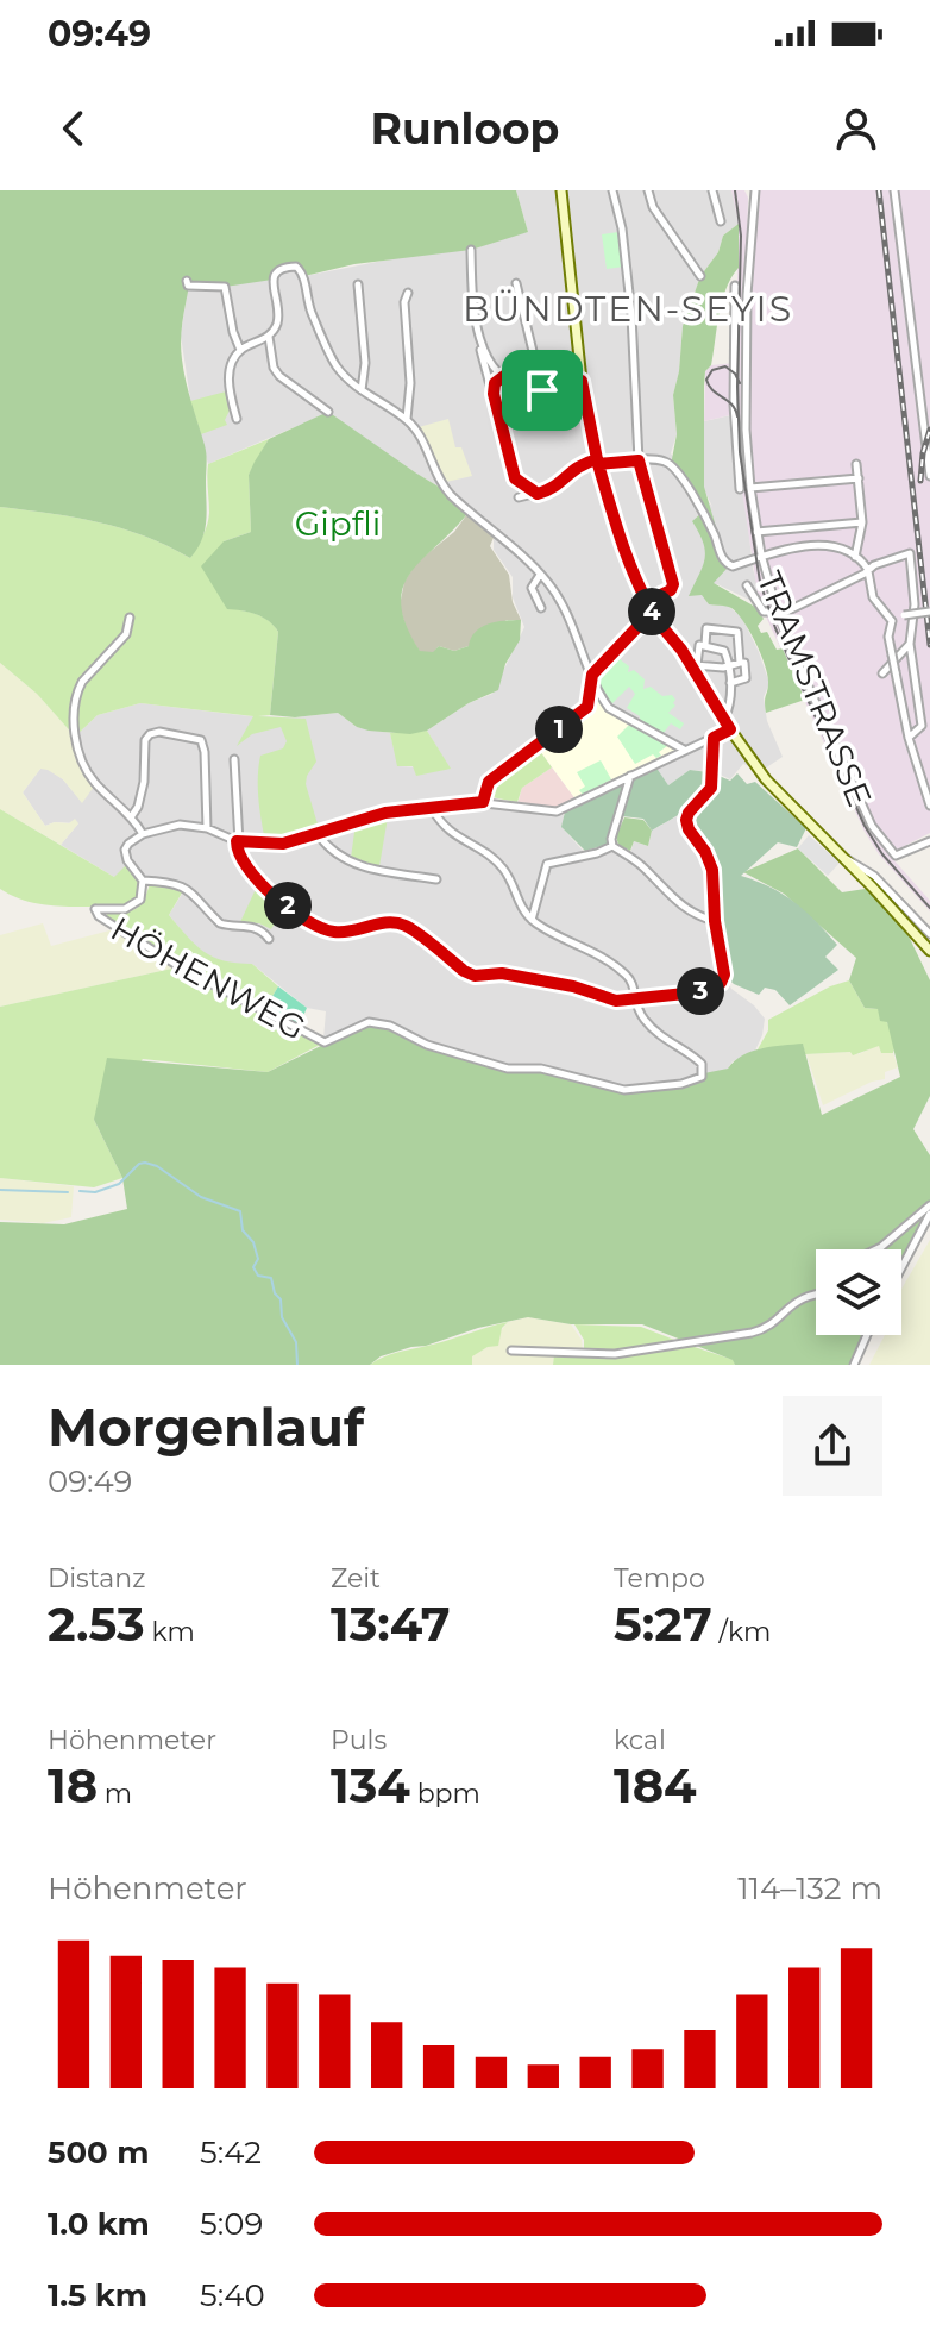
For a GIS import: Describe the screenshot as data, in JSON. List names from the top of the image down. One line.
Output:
{"streets":{"street":["TRAMSTRASSE","HÖHENWEG"]},"districts":["BÜNDTEN-SEYIS"],"parks":["Gipfli"],"page":{"status":"09:49","header":"Runloop","pins":["4","1","2","3"],"heading":["Morgenlauf","09:49"],"stats":[["Distanz","2.53 km"],["Zeit","13:47"],["Tempo","5:27 /km"],["Höhenmeter","18 m"],["Puls","134 bpm"],["kcal","184"]],"chart":["Höhenmeter","114–132 m"],"list":[{"name":"500 m","note":"5:42"},{"name":"1.0 km","note":"5:09"},{"name":"1.5 km","note":"5:40"}]}}
